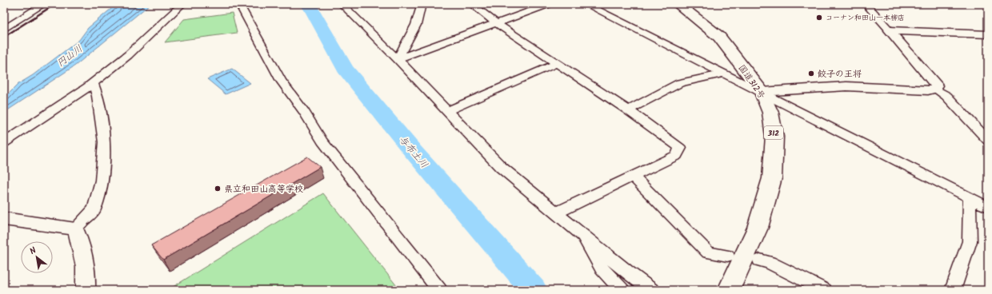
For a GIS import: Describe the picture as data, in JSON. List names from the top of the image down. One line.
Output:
{"streets":{"highway":["国道312号","312"]},"water":["円山川","与布土川"],"places":["コーナン和田山一本柳店","餃子の王将","県立和田山高等学校"],"north":"top left"}
